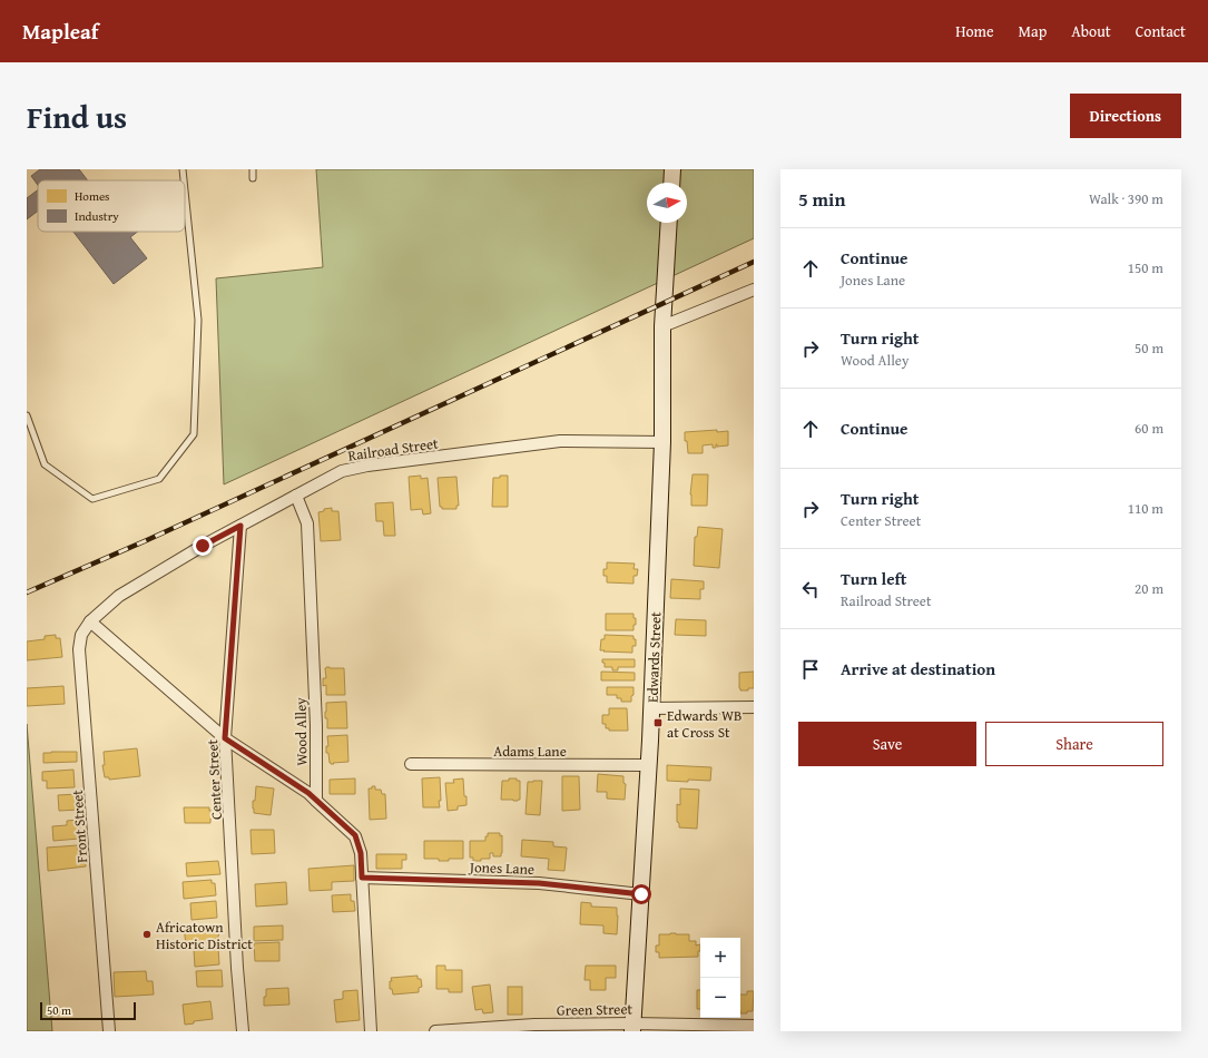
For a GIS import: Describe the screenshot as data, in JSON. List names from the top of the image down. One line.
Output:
{"streets":{"street":["Railroad Street","Edwards Street","Wood Alley","Adams Lane","Center Street","Front Street","Jones Lane","Green Street"]},"crossings":[["Railroad Street","Edwards Street"],["Railroad Street","Wood Alley"],["Railroad Street","Center Street"],["Railroad Street","Front Street"],["Edwards Street","Adams Lane"],["Edwards Street","Jones Lane"],["Edwards Street","Green Street"]],"places":{"transit":["Edwards WB at Cross St"],"other":["Africatown Historic District"]},"legend":["Homes","Industry"],"scale_bar":"50 m","north":"right","page":{"header":"Mapleaf","nav":["Home","Map","About","Contact"],"title":"Find us","buttons":["Directions",["Save","Share"]],"heading":["5 min","Walk · 390 m"],"list":[["Continue","Jones Lane","150 m"],["Turn right","Wood Alley","50 m"],["Continue","60 m"],["Turn right","Center Street","110 m"],["Turn left","Railroad Street","20 m"],"Arrive at destination"],"map_buttons":["+","−"],"scale":"50 m"}}
